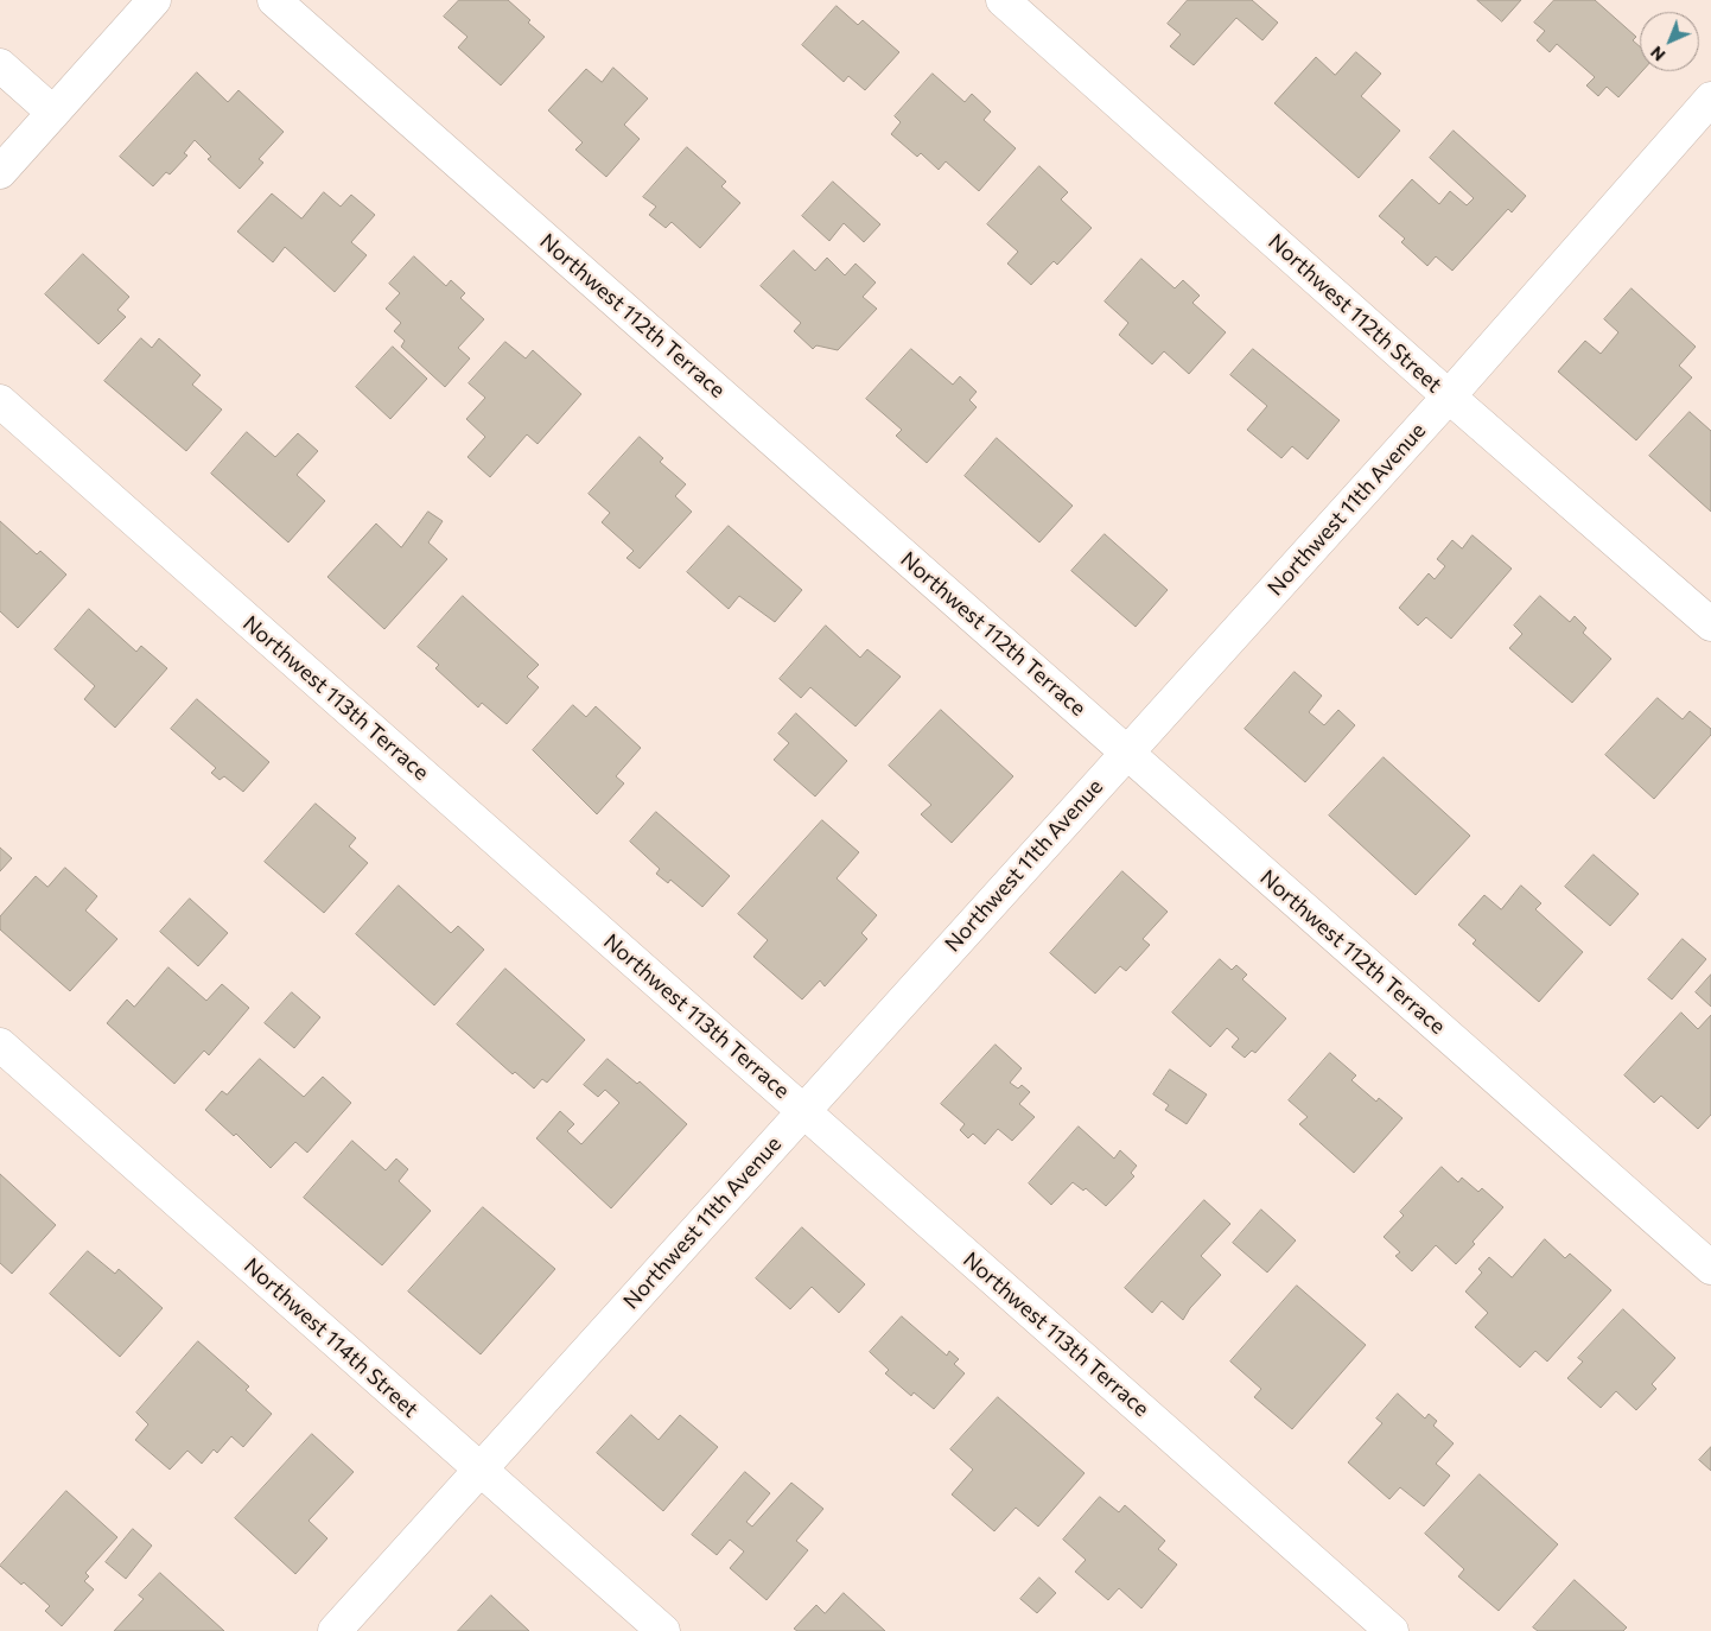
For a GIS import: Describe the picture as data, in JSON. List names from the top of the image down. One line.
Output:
{"streets":{"street":["Northwest 112th Street","Northwest 112th Terrace","Northwest 11th Avenue","Northwest 113th Terrace","Northwest 114th Street"]},"crossings":[["Northwest 112th Street","Northwest 11th Avenue"],["Northwest 112th Terrace","Northwest 11th Avenue"],["Northwest 11th Avenue","Northwest 113th Terrace"],["Northwest 11th Avenue","Northwest 114th Street"]],"north":"bottom left"}
